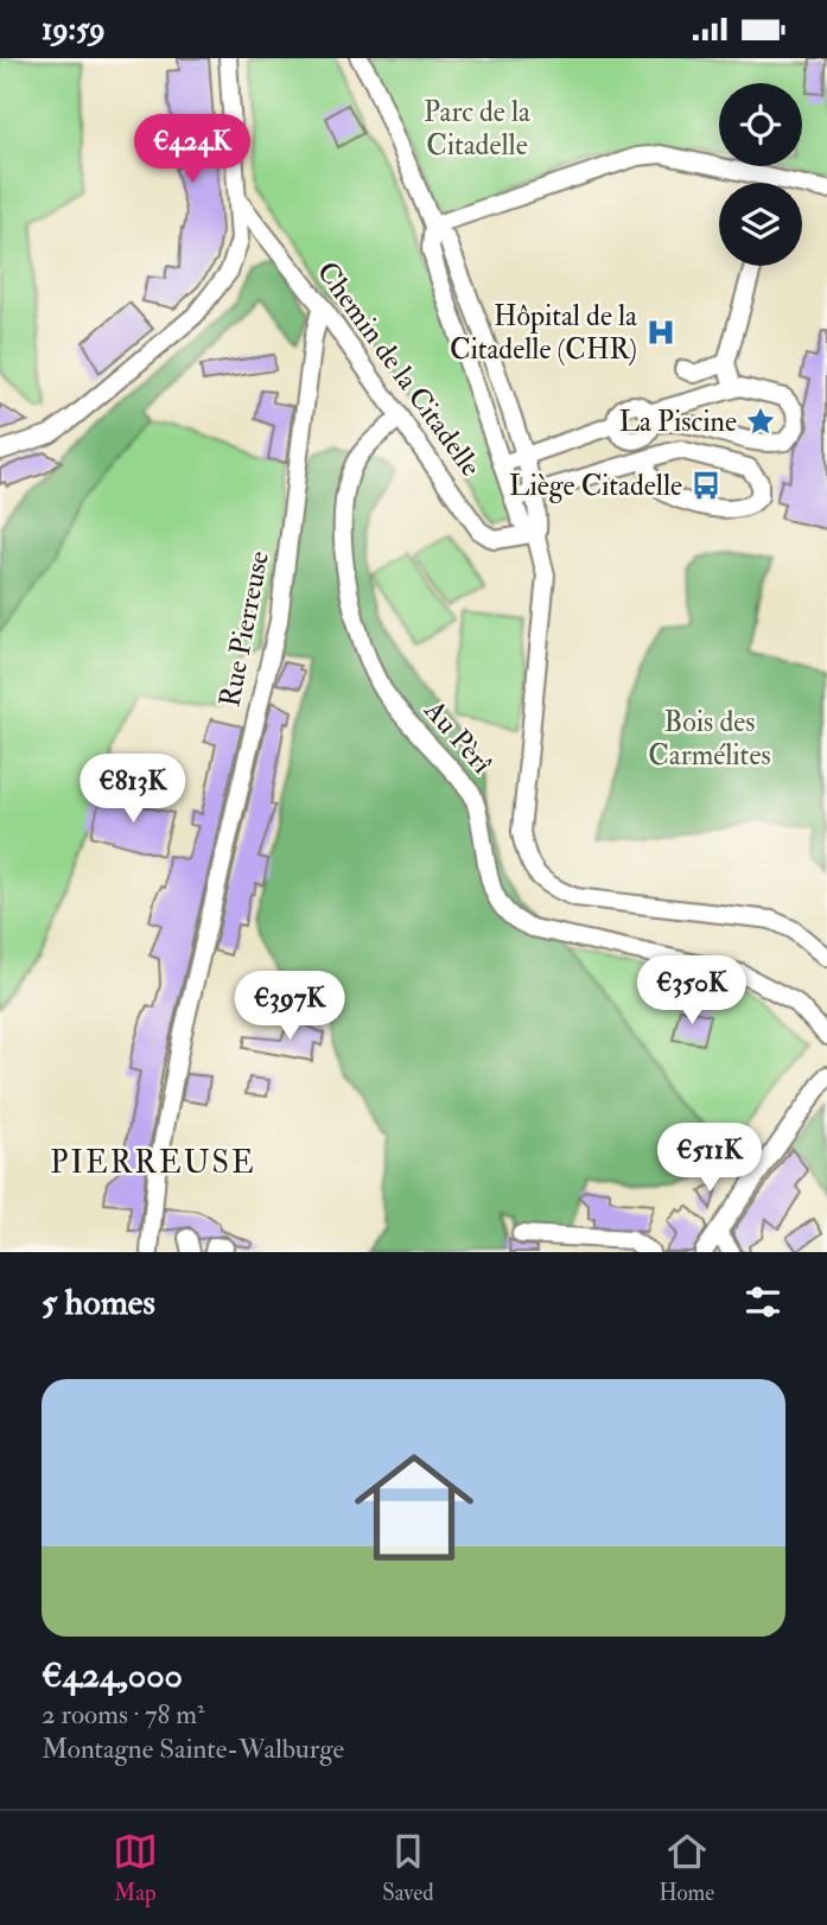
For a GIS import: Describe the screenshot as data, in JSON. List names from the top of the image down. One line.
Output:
{"streets":{"street":["Chemin de la Citadelle","Rue Pierreuse","Au Pèrî"]},"crossings":[["Chemin de la Citadelle","Rue Pierreuse"],["Chemin de la Citadelle","Au Pèrî"]],"districts":["PIERREUSE"],"parks":["Parc de la Citadelle","Bois des Carmélites"],"places":{"hospital":["Hôpital de la Citadelle (CHR)"],"place":["La Piscine"],"bus stop":["Liège Citadelle"]},"page":{"status":"19:59","price":["€424K","€813K","€350K","€397K","€511K"],"heading":"5 homes","list":[{"name":"€424,000","note":"2 rooms · 78 m² · Montagne Sainte-Walburge"}],"tabs":["Map","Saved","Home"]}}
